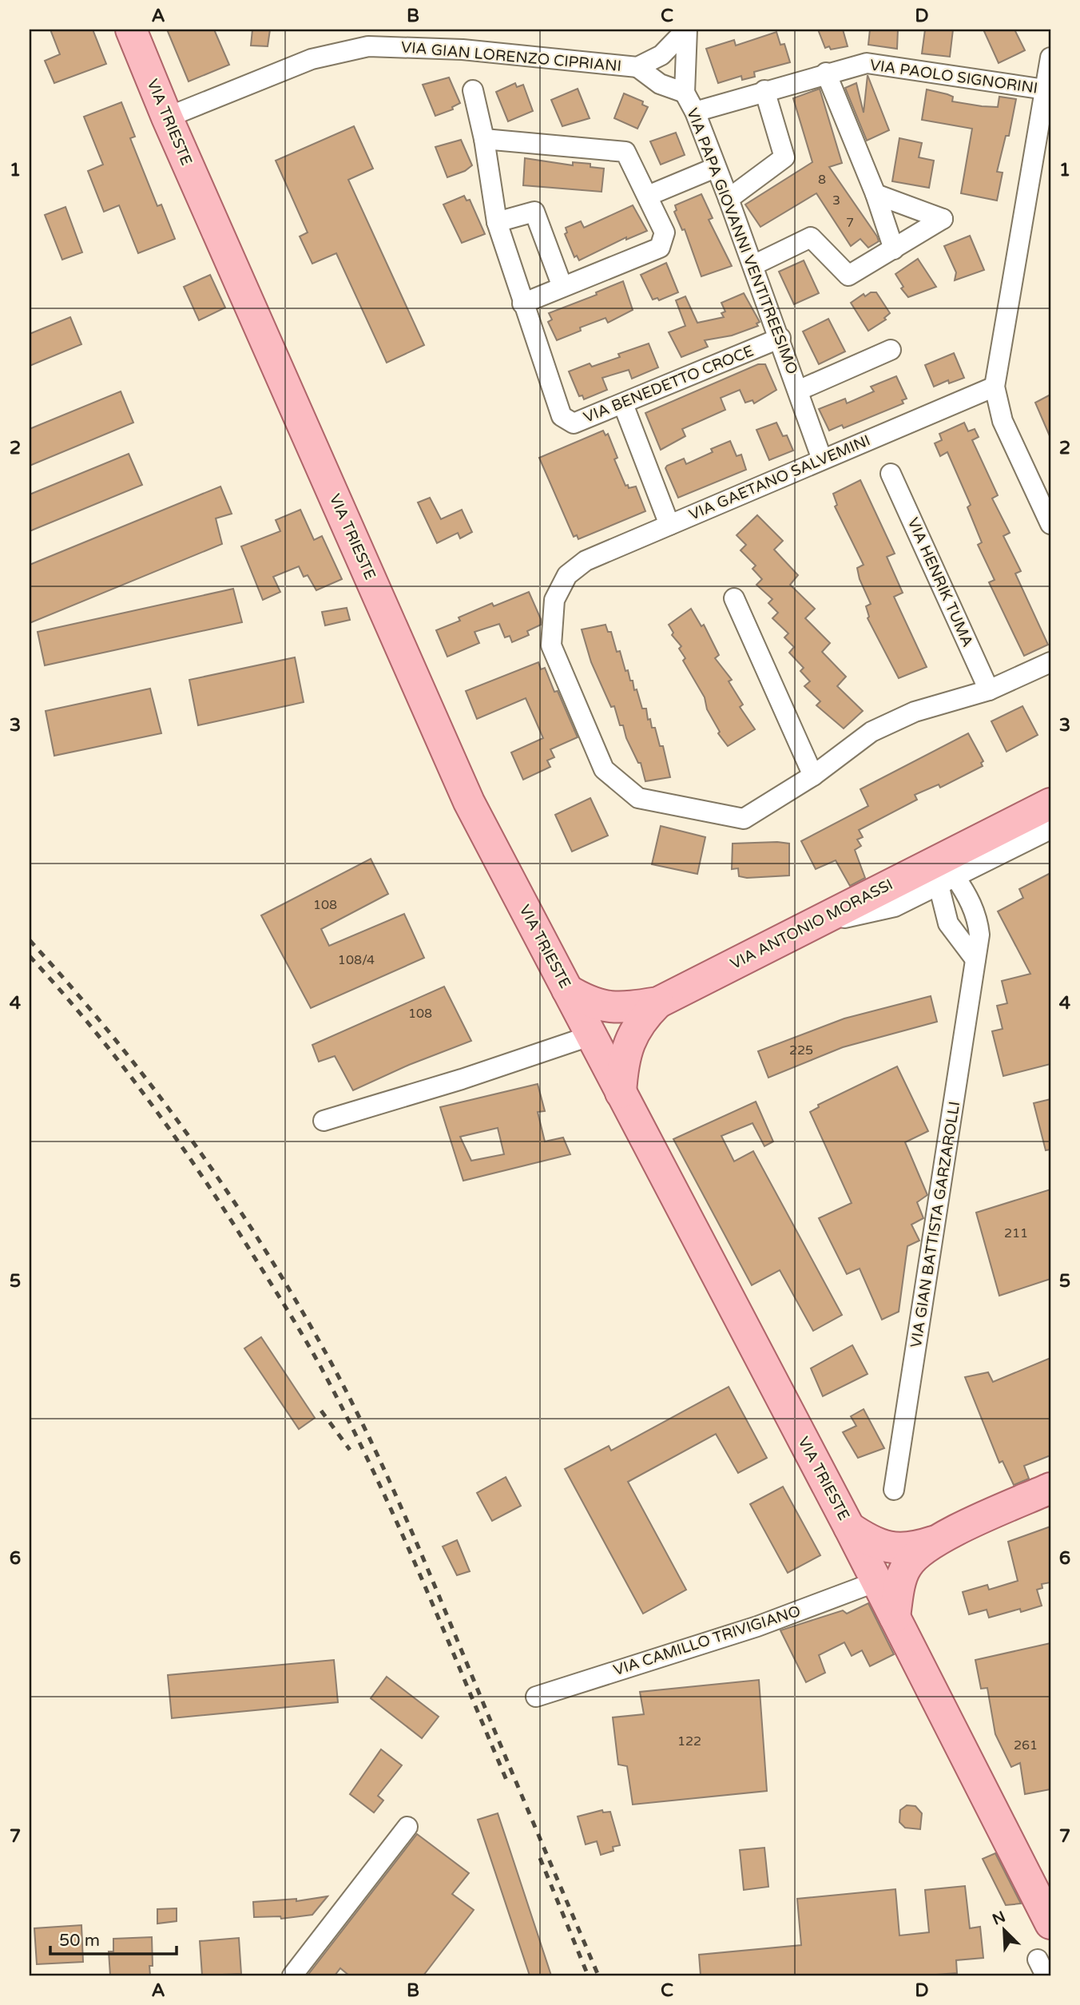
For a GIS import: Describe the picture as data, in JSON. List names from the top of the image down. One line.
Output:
{"streets":{"main road":["VIA TRIESTE","VIA ANTONIO MORASSI"],"street":["VIA GIAN LORENZO CIPRIANI","VIA PAOLO SIGNORINI","VIA PAPA GIOVANNI VENTITREESIMO","VIA BENEDETTO CROCE","VIA GAETANO SALVEMINI","VIA HENRIK TUMA","VIA GIAN BATTISTA GARZAROLLI","VIA CAMILLO TRIVIGIANO"]},"crossings":[["VIA GIAN LORENZO CIPRIANI","VIA TRIESTE"],["VIA GIAN LORENZO CIPRIANI","VIA PAPA GIOVANNI VENTITREESIMO"],["VIA PAOLO SIGNORINI","VIA PAPA GIOVANNI VENTITREESIMO"],["VIA TRIESTE","VIA ANTONIO MORASSI"],["VIA TRIESTE","VIA CAMILLO TRIVIGIANO"],["VIA PAPA GIOVANNI VENTITREESIMO","VIA BENEDETTO CROCE"],["VIA PAPA GIOVANNI VENTITREESIMO","VIA GAETANO SALVEMINI"]],"house_numbers":["8","3","7","108","108/4","108","225","211","122","261"],"scale_bar":"50 m","north":"top left","grid":{"columns":["A","B","C","D"],"rows":["1","2","3","4","5","6","7"]}}
